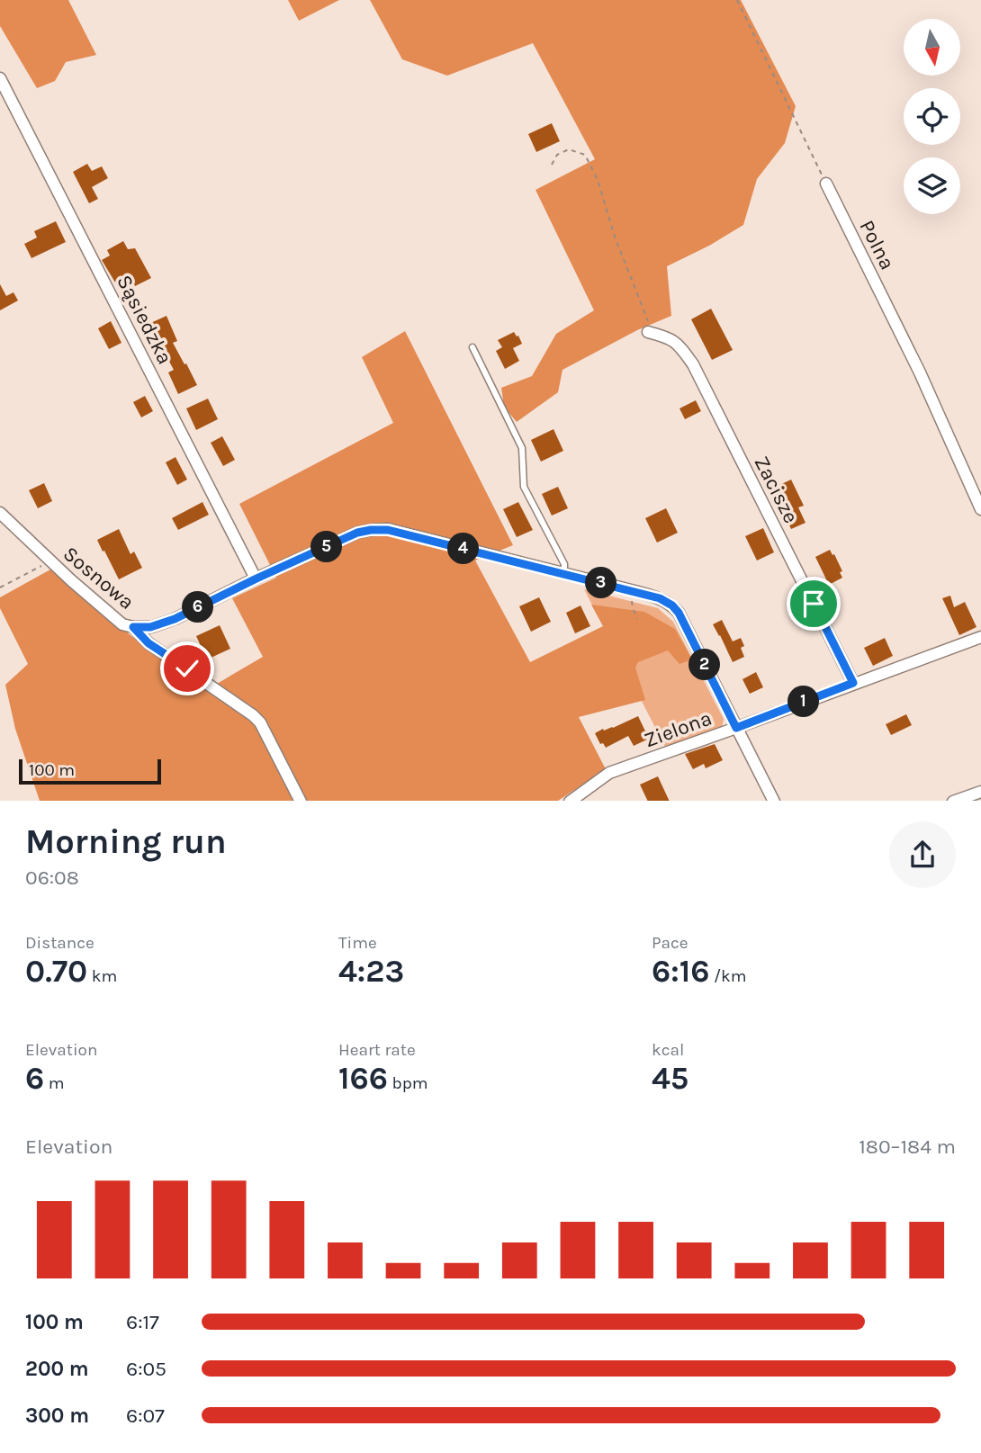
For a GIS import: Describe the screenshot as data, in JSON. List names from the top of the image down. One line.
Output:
{"streets":{"street":["Polna","Sąsiedzka","Zacisze","Sosnowa","Zielona"]},"crossings":[["Zacisze","Zielona"]],"scale_bar":"100 m","north":"bottom","page":{"pins":["5","4","3","6","2","1"],"scale":"100 m","heading":["Morning run","06:08"],"stats":[["Distance","0.70 km"],["Time","4:23"],["Pace","6:16 /km"],["Elevation","6 m"],["Heart rate","166 bpm"],["kcal","45"]],"chart":["Elevation","180–184 m"],"list":[{"name":"100 m","note":"6:17"},{"name":"200 m","note":"6:05"},{"name":"300 m","note":"6:07"}]}}
